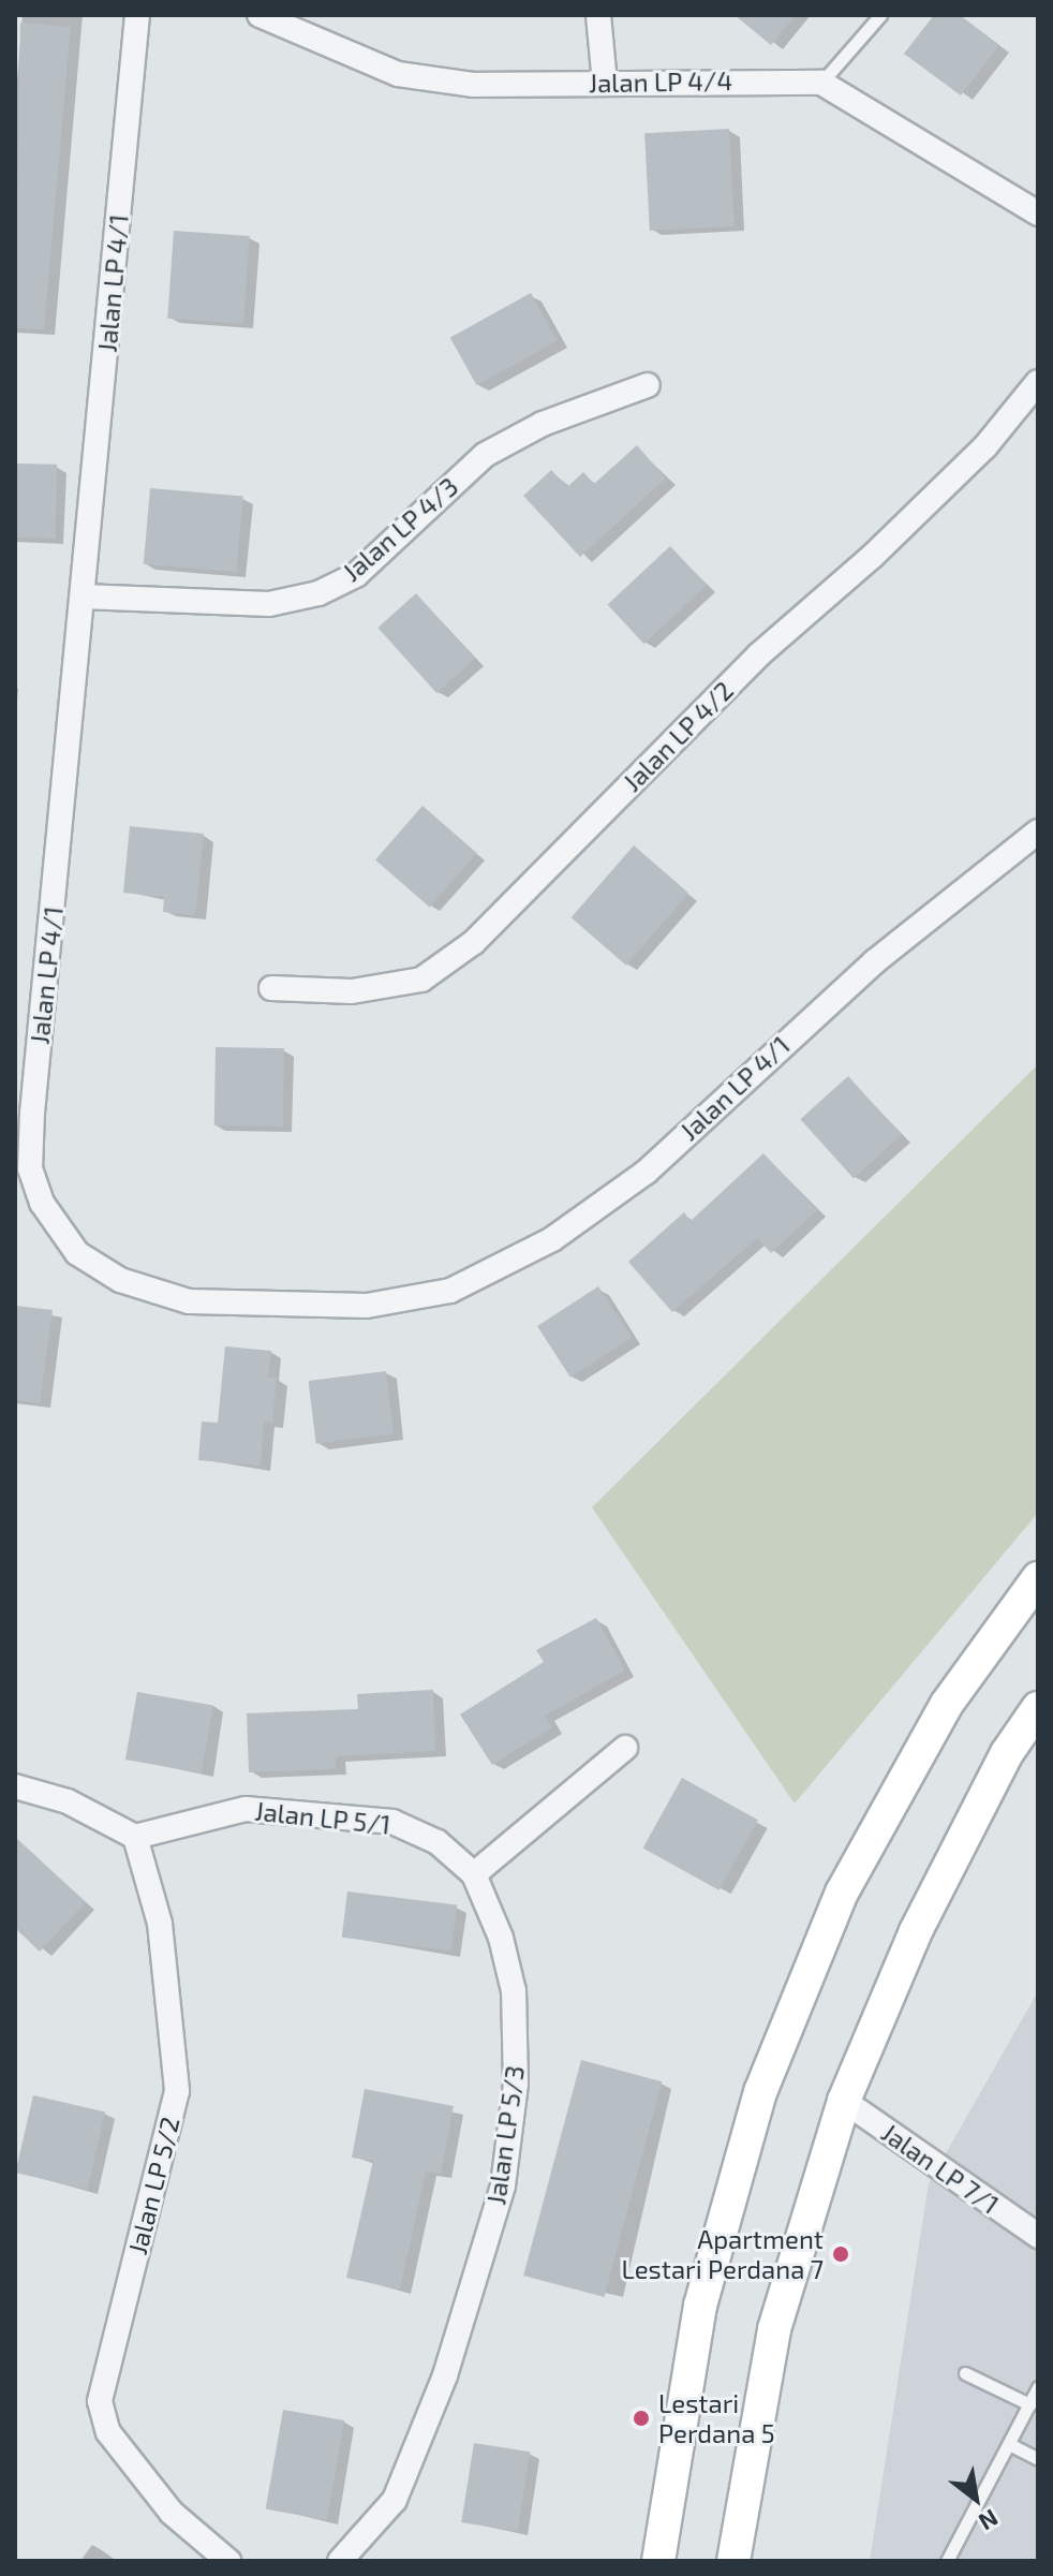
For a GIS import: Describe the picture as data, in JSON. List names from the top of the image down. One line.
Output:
{"streets":{"street":["Jalan LP 4/4","Jalan LP 4/1","Jalan LP 4/3","Jalan LP 4/2","Jalan LP 5/1","Jalan LP 5/3","Jalan LP 7/1","Jalan LP 5/2"]},"crossings":[["Jalan LP 4/1","Jalan LP 4/3"],["Jalan LP 5/1","Jalan LP 5/3"],["Jalan LP 5/1","Jalan LP 5/2"]],"places":["Apartment Lestari Perdana 7","Lestari Perdana 5"],"north":"bottom right"}
